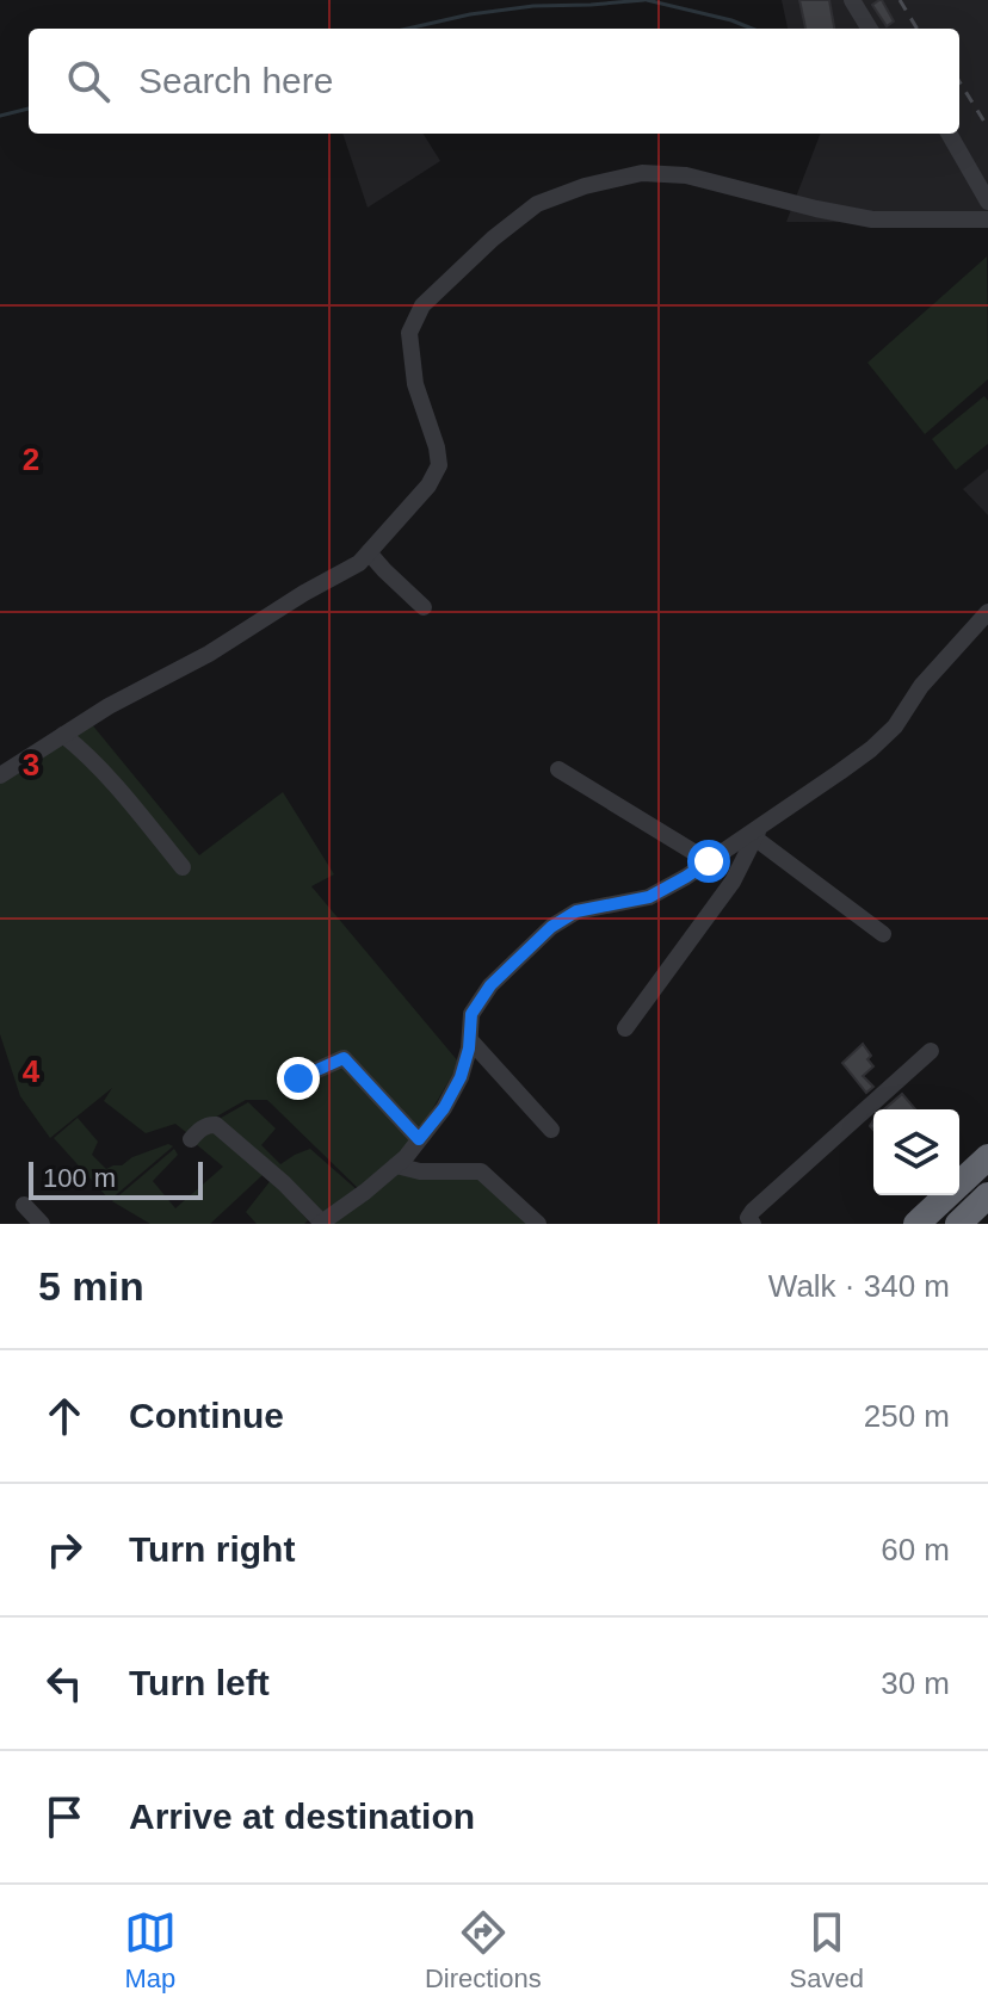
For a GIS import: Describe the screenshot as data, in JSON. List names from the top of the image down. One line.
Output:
{"scale_bar":"100 m","page":{"search":"Search here","scale":"100 m","heading":["5 min","Walk · 340 m"],"list":[["Continue","250 m"],["Turn right","60 m"],["Turn left","30 m"],"Arrive at destination"],"nav":["Map","Directions","Saved"]},"grid":{"rows":["2","3","4"]}}
